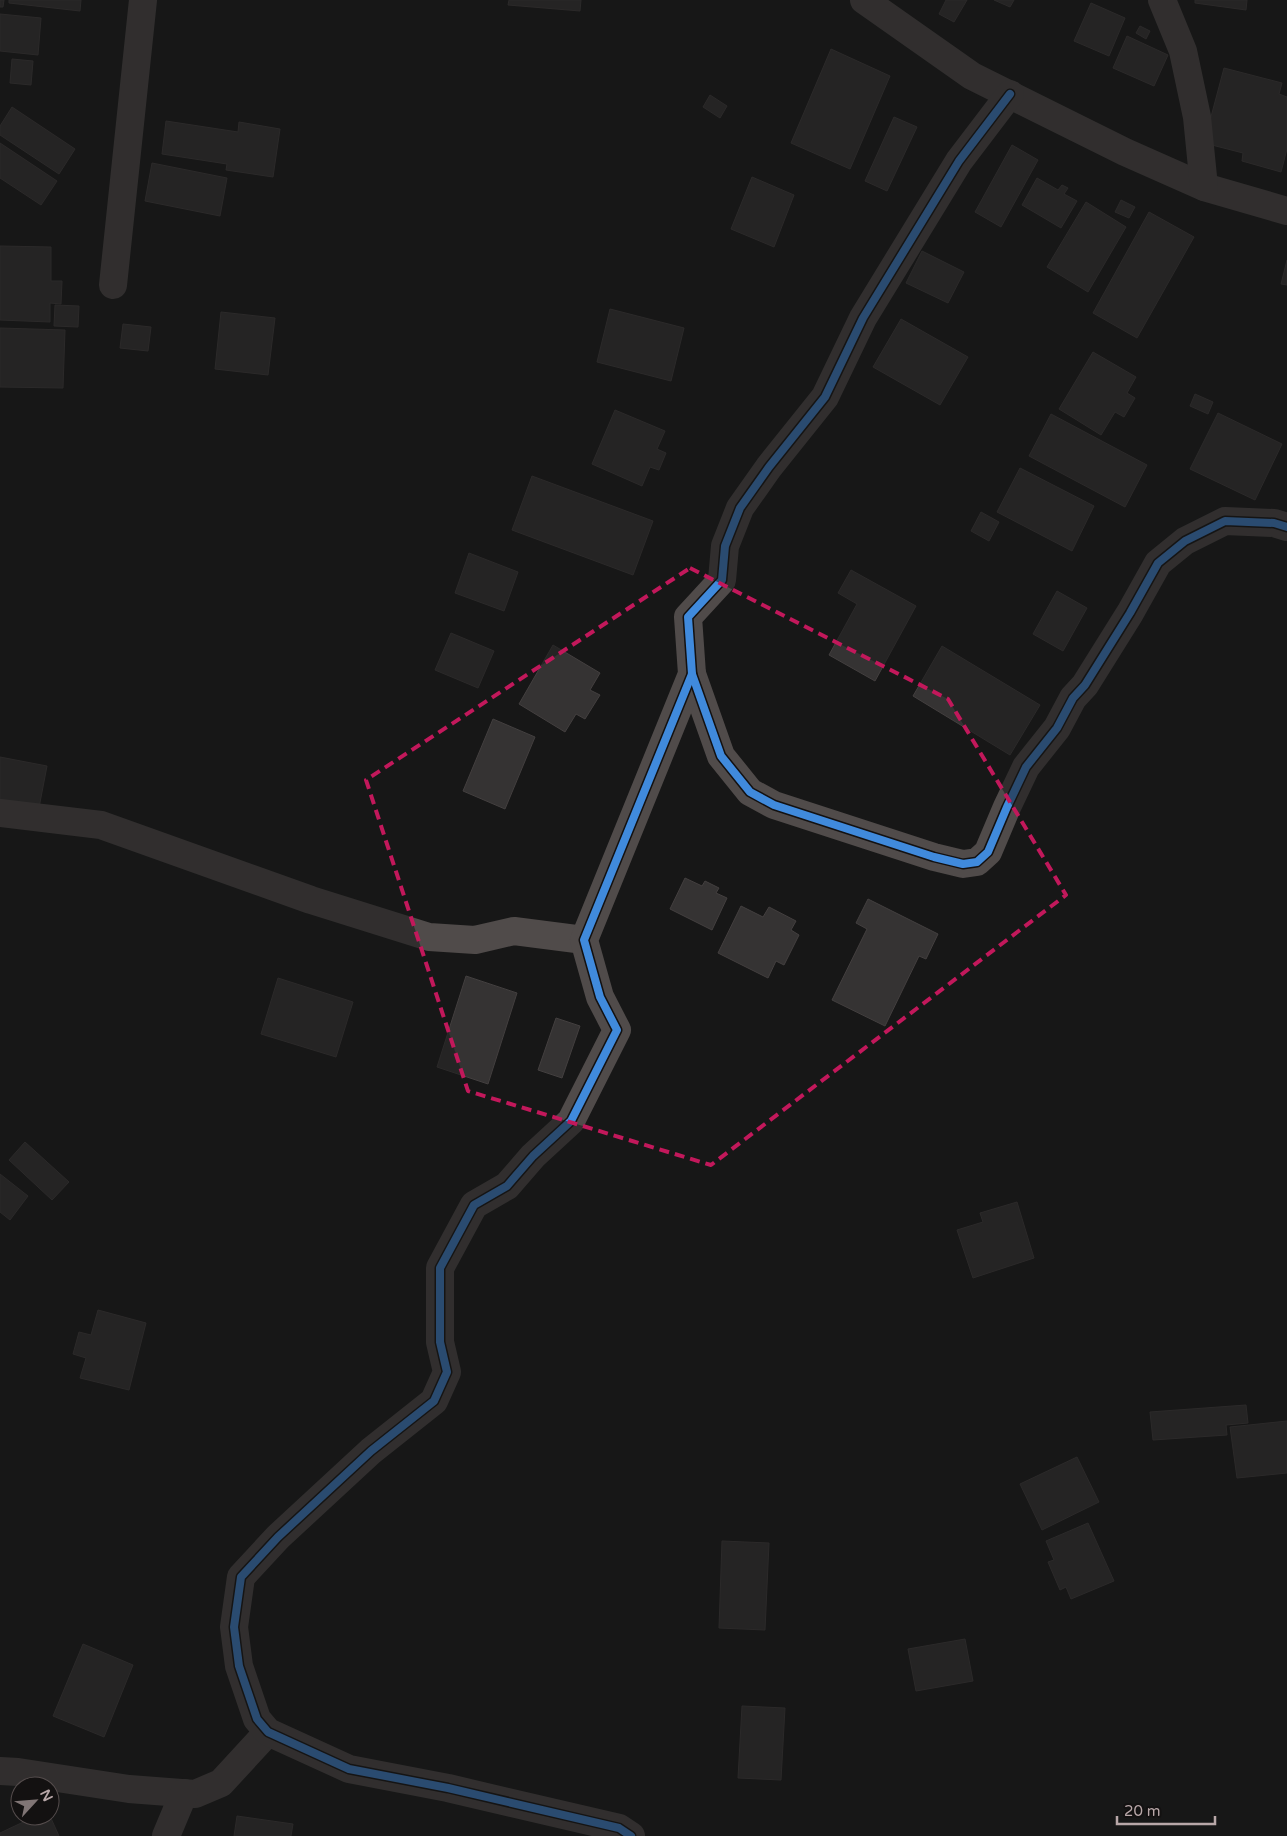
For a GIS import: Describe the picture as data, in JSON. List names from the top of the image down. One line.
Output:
{"scale_bar":"20 m","north":"top right"}
